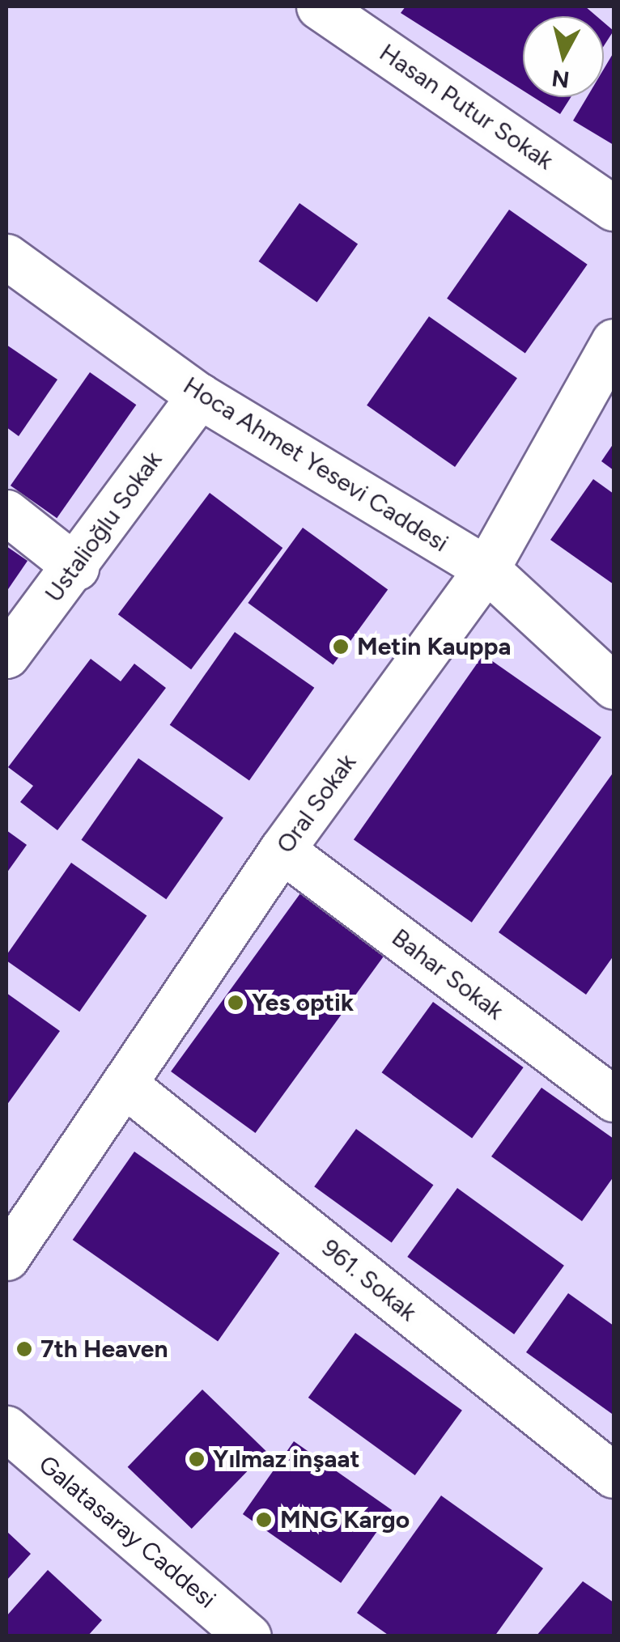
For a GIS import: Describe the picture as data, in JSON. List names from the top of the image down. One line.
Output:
{"streets":{"street":["Hasan Putur Sokak","Hoca Ahmet Yesevi Caddesi","Ustalioğlu Sokak","Oral Sokak","Bahar Sokak","961. Sokak","Galatasaray Caddesi"]},"crossings":[["Hoca Ahmet Yesevi Caddesi","Ustalioğlu Sokak"],["Hoca Ahmet Yesevi Caddesi","Oral Sokak"],["Oral Sokak","Bahar Sokak"],["Oral Sokak","961. Sokak"]],"places":["Metin Kauppa","Yes optik","7th Heaven","Yılmaz inşaat","MNG Kargo"],"north":"bottom"}
